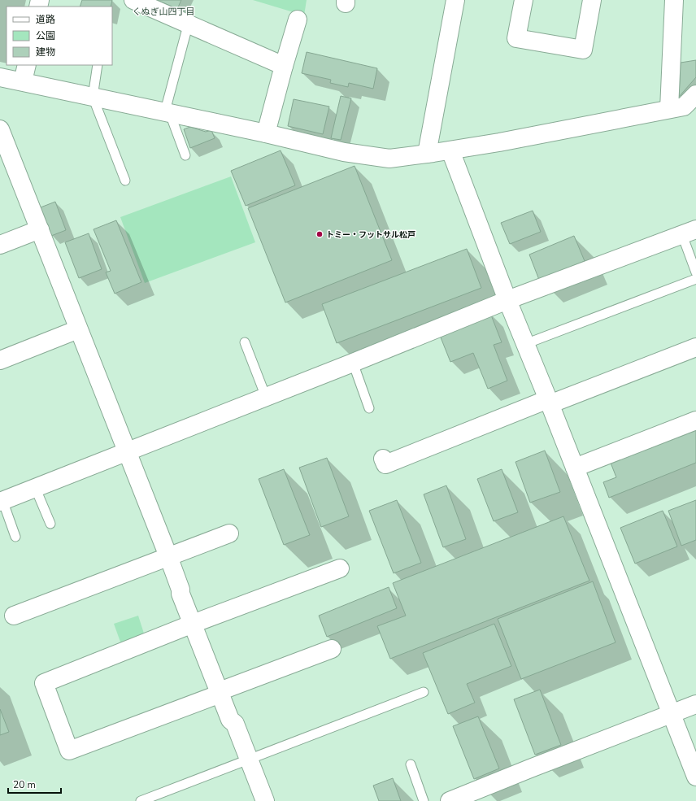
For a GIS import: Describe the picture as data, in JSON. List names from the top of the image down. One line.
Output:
{"districts":["くぬぎ山四丁目"],"places":["トミー・フットサル松戸"],"legend":["道路","公園","建物"],"scale_bar":"20 m"}
